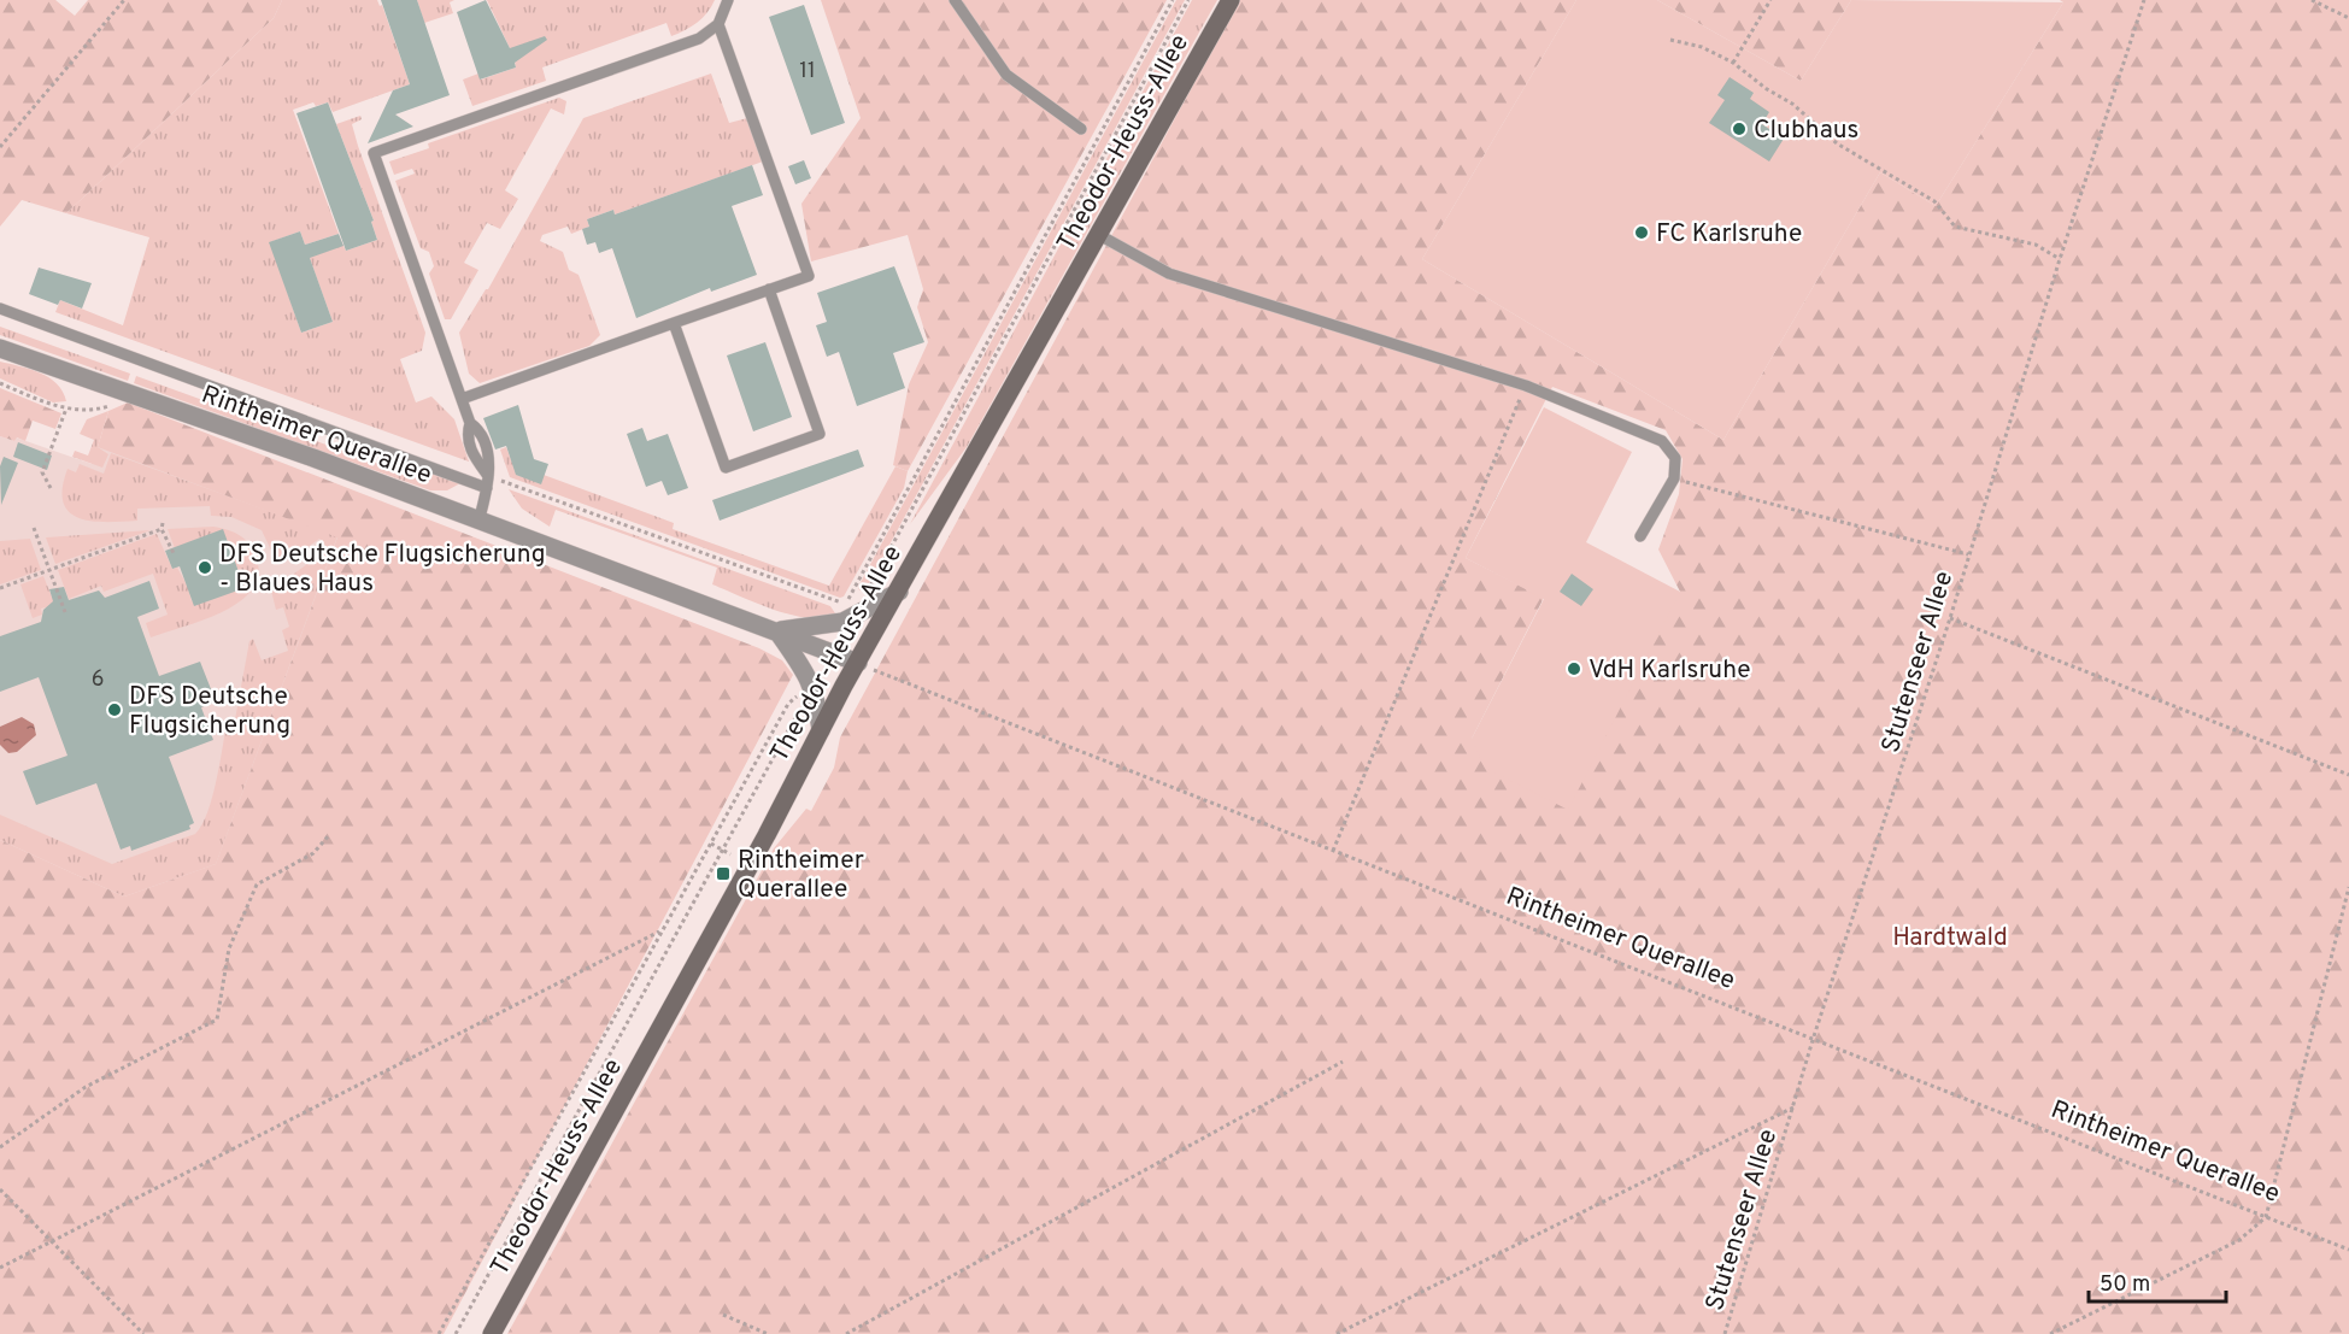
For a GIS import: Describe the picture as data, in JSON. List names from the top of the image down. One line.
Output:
{"streets":{"main road":["Theodor-Heuss-Allee"],"street":["Rintheimer Querallee"],"path":["Stutenseer Allee"]},"crossings":[["Theodor-Heuss-Allee","Rintheimer Querallee"],["Rintheimer Querallee","Stutenseer Allee"]],"parks":["Hardtwald"],"places":{"other":["Clubhaus","FC Karlsruhe","DFS Deutsche Flugsicherung - Blaues Haus","VdH Karlsruhe","DFS Deutsche Flugsicherung"],"transit":["Rintheimer Querallee"]},"house_numbers":["11","6"],"scale_bar":"50 m"}
